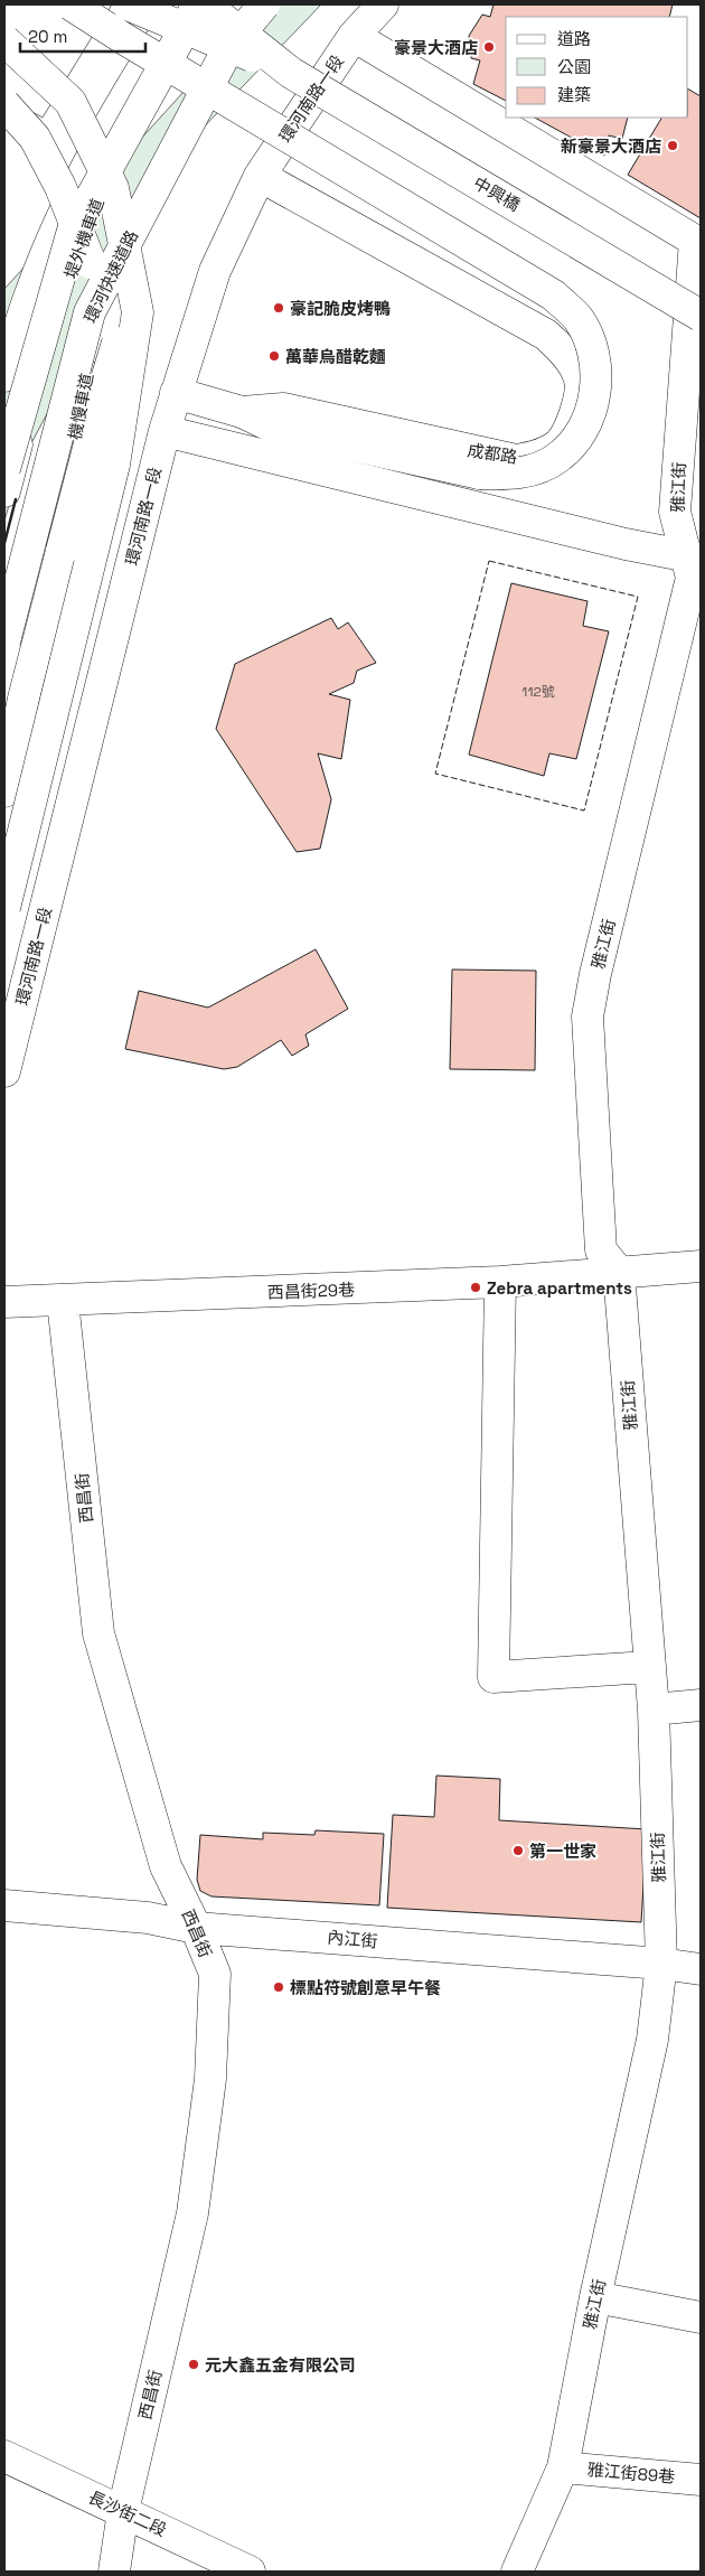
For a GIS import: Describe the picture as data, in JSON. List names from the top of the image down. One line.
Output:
{"streets":{"main road":["環河南路一段","中興橋","堤外機車道","環河快速道路","機慢車道","成都路","雅江街","西昌街29巷","西昌街","內江街","雅江街89巷","長沙街二段"]},"crossings":[["環河南路一段","成都路"],["中興橋","堤外機車道"],["雅江街","西昌街29巷"],["雅江街","內江街"],["雅江街","雅江街89巷"],["西昌街29巷","西昌街"],["西昌街","內江街"],["西昌街","長沙街二段"]],"places":["豪景大酒店","新豪景大酒店","豪記脆皮烤鴨","萬華烏醋乾麵","Zebra apartments","第一世家","標點符號創意早午餐","元大鑫五金有限公司"],"house_numbers":["112號"],"legend":["道路","公園","建築"],"scale_bar":"20 m"}
